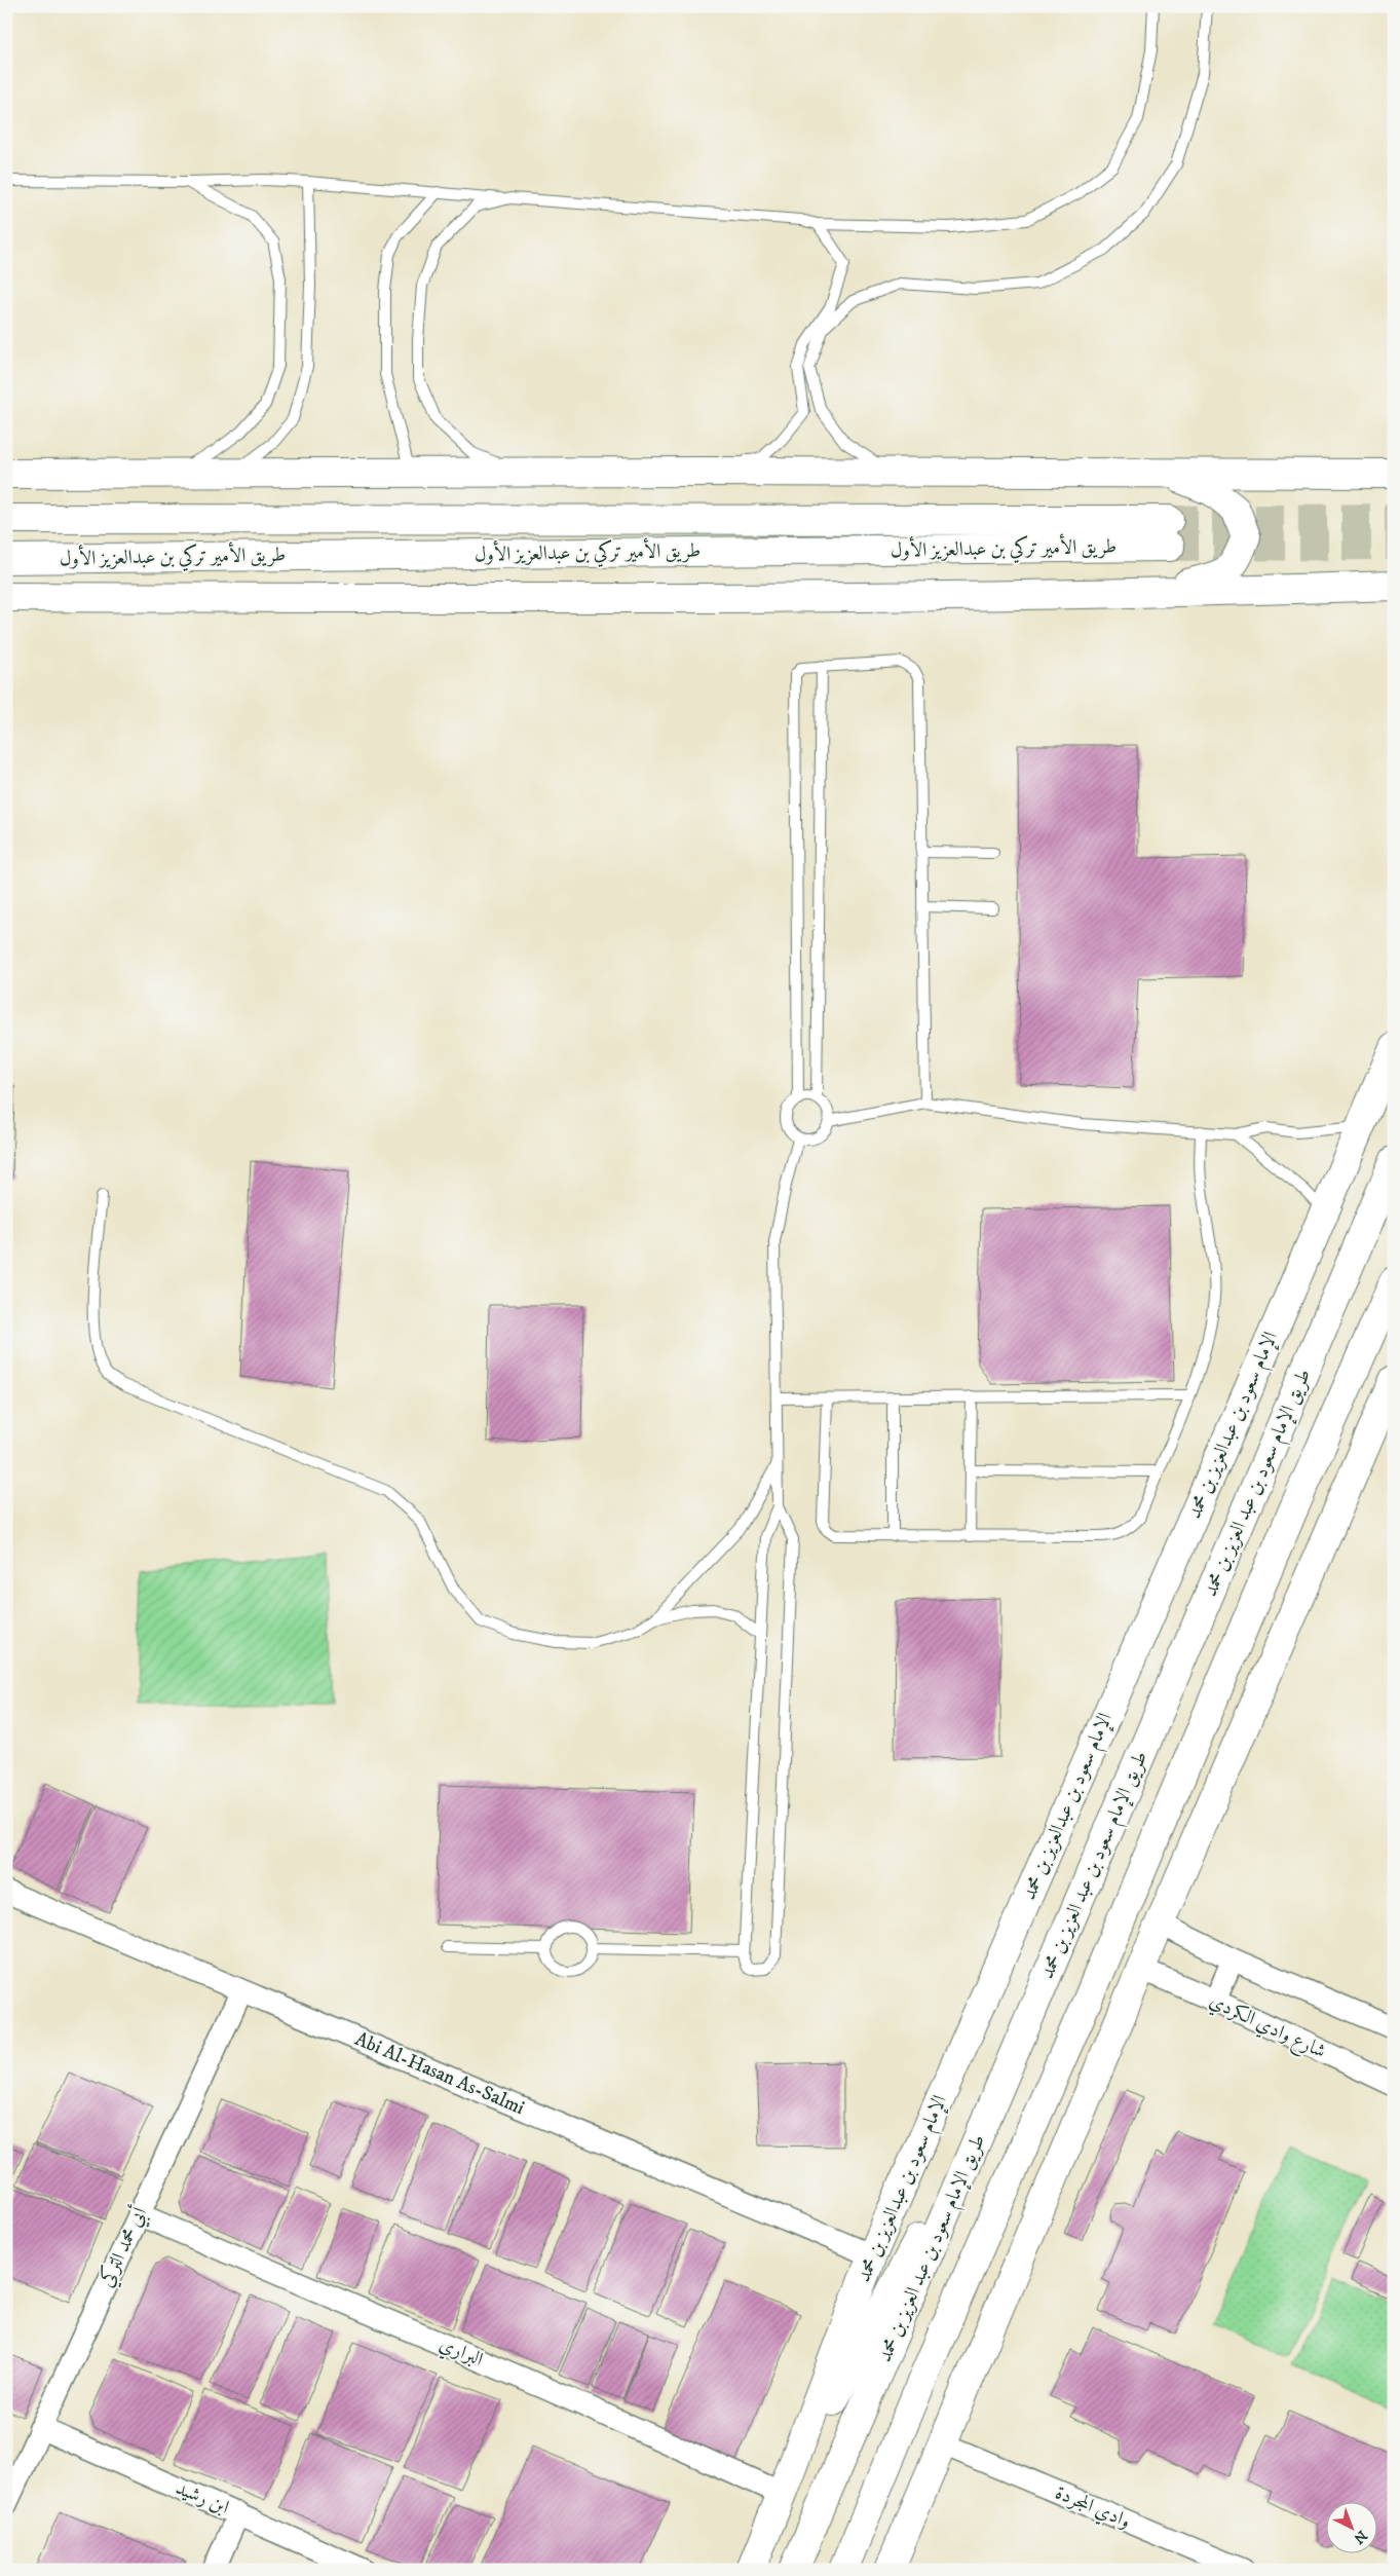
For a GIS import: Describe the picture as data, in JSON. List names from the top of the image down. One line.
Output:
{"streets":{"main road":["طريق الأمير تركي بن عبدالعزيز الأول","الإمام سعود بن عبدالعزيز بن محمد","طريق الإمام سعود بن عبد العزيز بن محمد"],"street":["شارع وادي الكردي","Abi Al-Hasan As-Salmi","أبي محمد التركي","البراري","ابن رشيد","وادي المجردة"]},"crossings":[["الإمام سعود بن عبدالعزيز بن محمد","Abi Al-Hasan As-Salmi"],["الإمام سعود بن عبدالعزيز بن محمد","البراري"],["Abi Al-Hasan As-Salmi","أبي محمد التركي"],["أبي محمد التركي","البراري"],["أبي محمد التركي","ابن رشيد"]],"north":"bottom right"}
